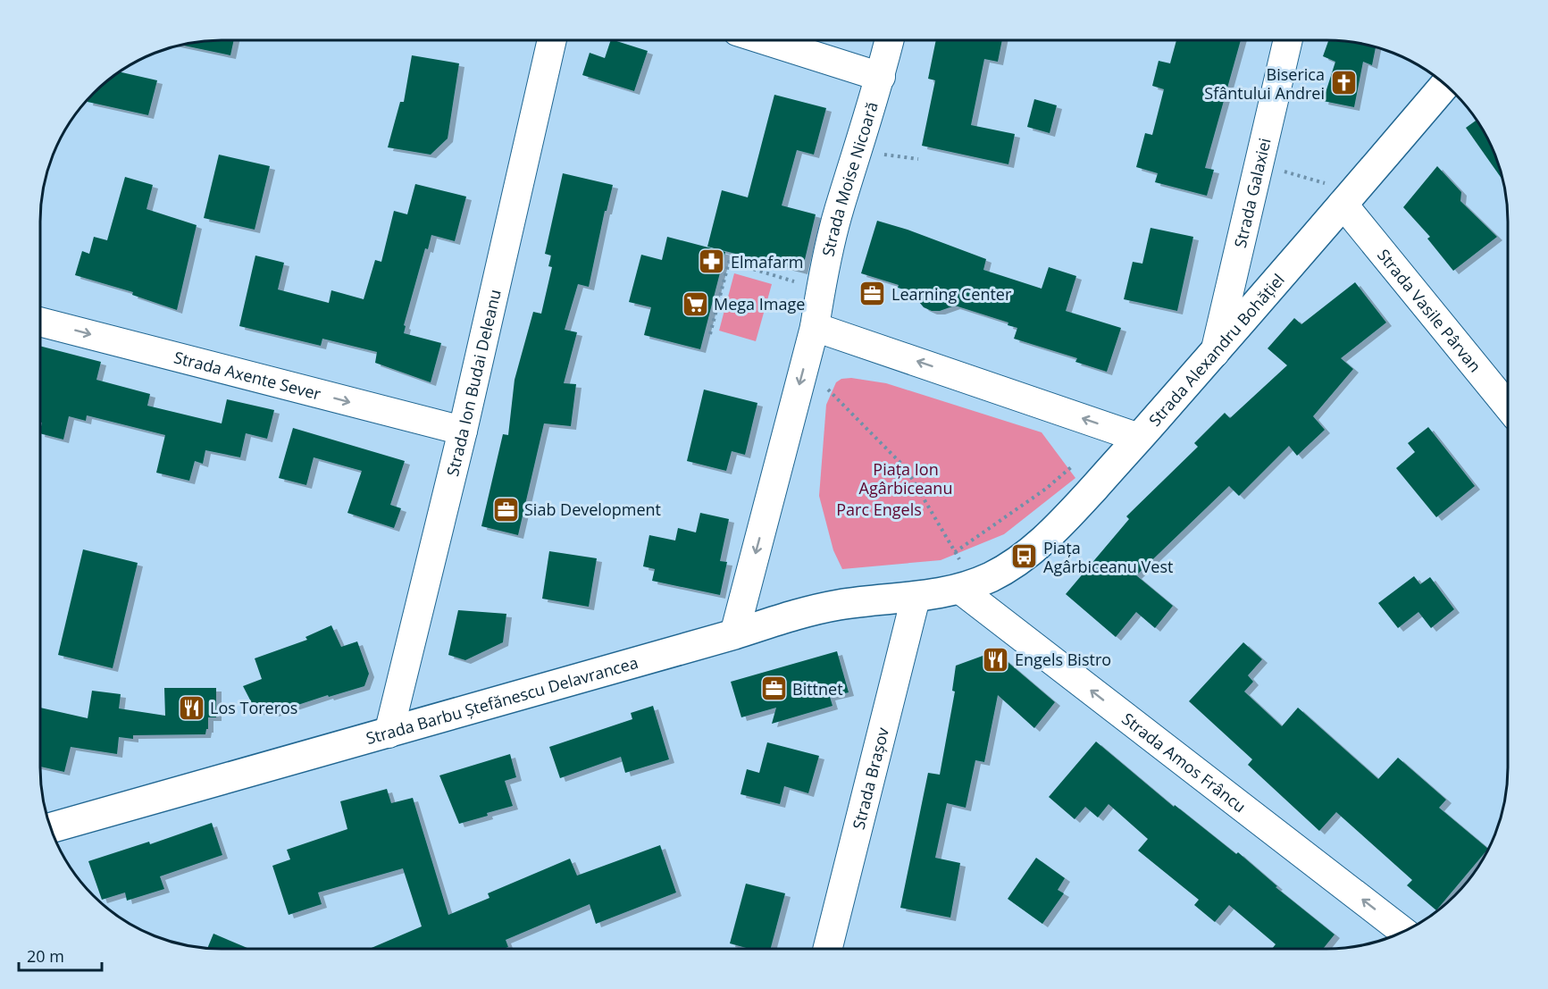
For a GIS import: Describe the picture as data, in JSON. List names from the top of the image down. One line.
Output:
{"streets":{"main road":["Strada Alexandru Bohățiel","Strada Barbu Ștefănescu Delavrancea"],"street":["Strada Moise Nicoară","Strada Galaxiei","Strada Vasile Pârvan","Strada Axente Sever","Strada Ion Budai Deleanu","Strada Amos Frâncu","Strada Brașov"]},"crossings":[["Strada Galaxiei","Strada Alexandru Bohățiel"],["Strada Vasile Pârvan","Strada Alexandru Bohățiel"],["Strada Alexandru Bohățiel","Strada Barbu Ștefănescu Delavrancea"],["Strada Alexandru Bohățiel","Strada Amos Frâncu"],["Strada Axente Sever","Strada Ion Budai Deleanu"],["Strada Ion Budai Deleanu","Strada Barbu Ștefănescu Delavrancea"],["Strada Barbu Ștefănescu Delavrancea","Strada Amos Frâncu"],["Strada Barbu Ștefănescu Delavrancea","Strada Brașov"]],"one_way":["Strada Axente Sever","Strada Amos Frâncu"],"parks":["Piața Ion Agârbiceanu","Parc Engels"],"places":{"church":["Biserica Sfântului Andrei"],"pharmacy":["Elmafarm"],"office":["Learning Center","Siab Development","Bittnet"],"supermarket":["Mega Image"],"bus stop":["Piața Agârbiceanu Vest"],"restaurant":["Engels Bistro","Los Toreros"]},"scale_bar":"20 m"}
